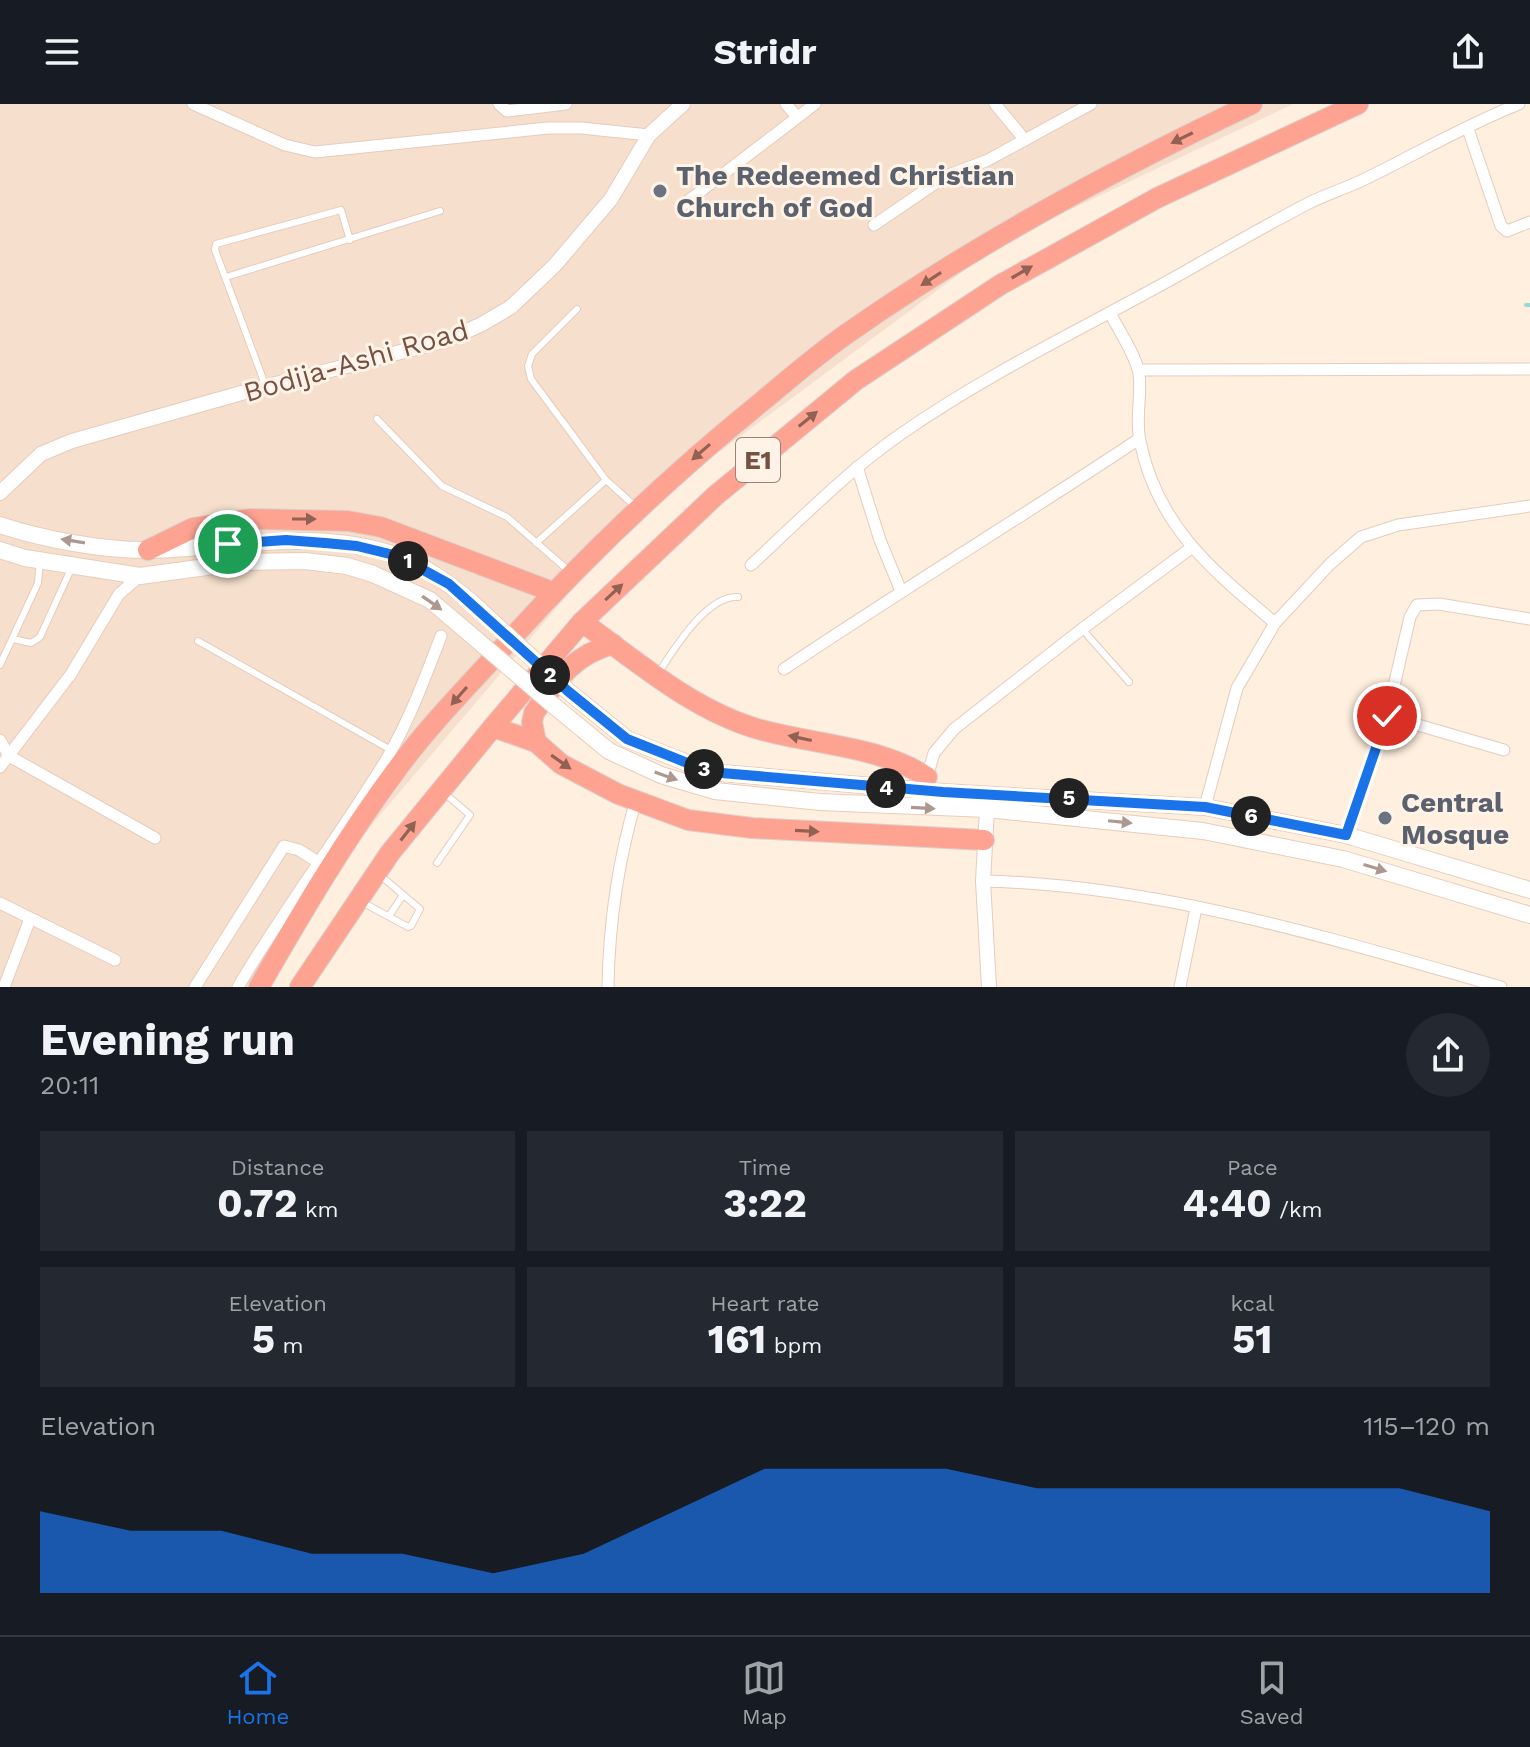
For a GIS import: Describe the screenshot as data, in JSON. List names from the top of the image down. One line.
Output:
{"streets":{"highway":["E1"],"street":["Bodija-Ashi Road"]},"places":["The Redeemed Christian Church of God","Central Mosque"],"page":{"header":"Stridr","pins":["1","2","3","4","5","6"],"heading":["Evening run","20:11"],"stats":[["Distance","0.72 km"],["Time","3:22"],["Pace","4:40 /km"],["Elevation","5 m"],["Heart rate","161 bpm"],["kcal","51"]],"chart":["Elevation","115–120 m"],"tabs":["Home","Map","Saved"]}}
